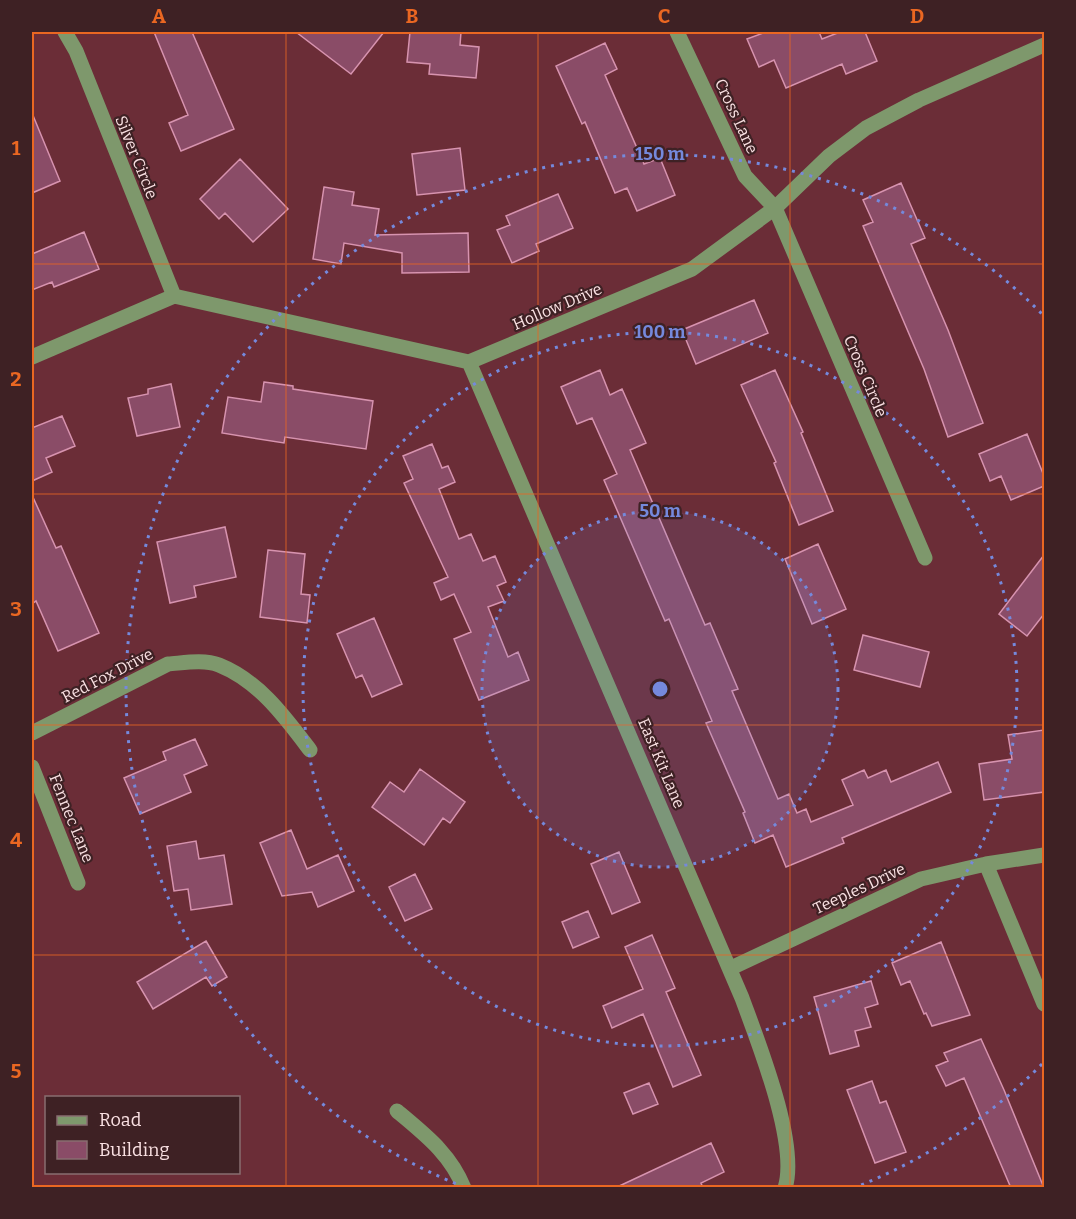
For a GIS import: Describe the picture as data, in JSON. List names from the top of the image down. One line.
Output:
{"streets":{"street":["Cross Lane","Silver Circle","Hollow Drive","Cross Circle","Red Fox Drive","East Kit Lane","Fennec Lane","Teeples Drive"]},"crossings":[["Cross Lane","Hollow Drive"],["Cross Lane","Cross Circle"],["Hollow Drive","Cross Circle"],["Hollow Drive","East Kit Lane"],["East Kit Lane","Teeples Drive"]],"legend":["Road","Building"],"grid":{"columns":["A","B","C","D"],"rows":["1","2","3","4","5"]},"rings":["150 m","100 m","50 m"]}
